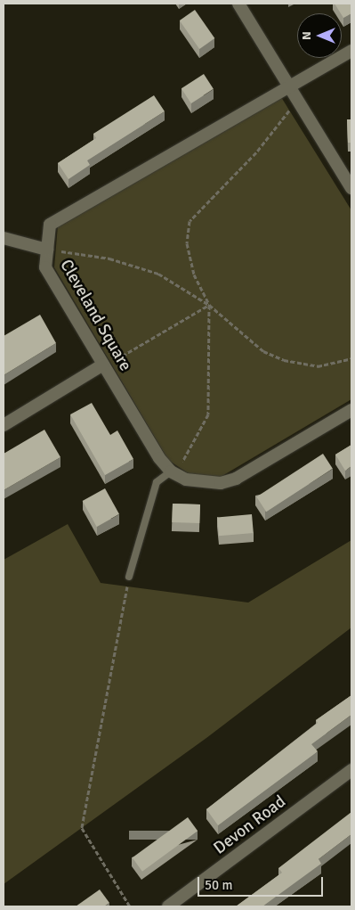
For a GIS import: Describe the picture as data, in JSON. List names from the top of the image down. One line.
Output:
{"streets":{"street":["Cleveland Square","Devon Road"]},"scale_bar":"50 m","north":"left"}
